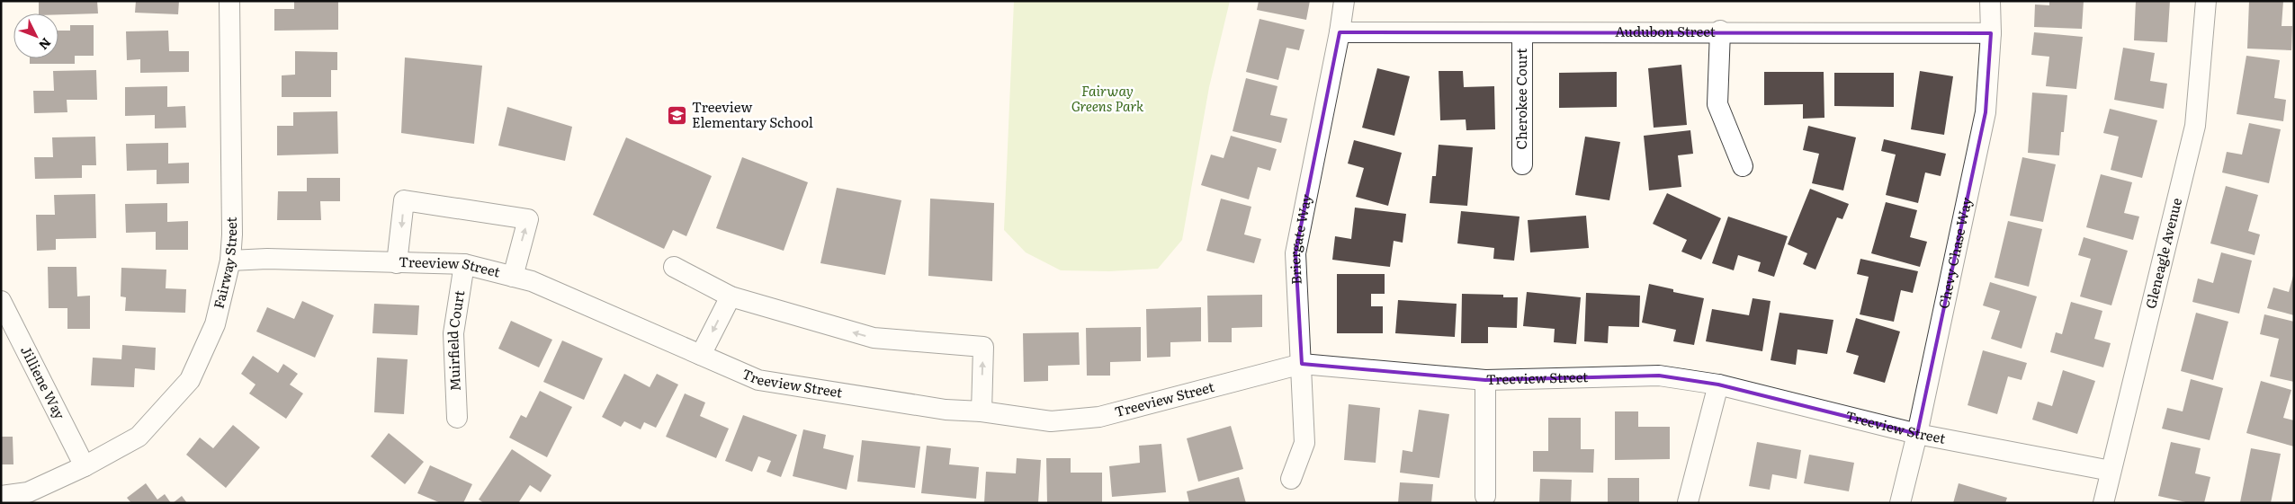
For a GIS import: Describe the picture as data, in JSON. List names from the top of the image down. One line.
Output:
{"streets":{"street":["Audubon Street","Cherokee Court","Briergate Way","Chevy Chase Way","Gleneagle Avenue","Fairway Street","Treeview Street","Muirfield Court","Jilliene Way"]},"crossings":[["Audubon Street","Cherokee Court"],["Audubon Street","Briergate Way"],["Audubon Street","Chevy Chase Way"],["Briergate Way","Treeview Street"],["Chevy Chase Way","Treeview Street"],["Gleneagle Avenue","Treeview Street"],["Fairway Street","Treeview Street"],["Fairway Street","Jilliene Way"],["Treeview Street","Muirfield Court"]],"parks":["Fairway Greens Park"],"places":{"school or university":["Treeview Elementary School"]},"north":"bottom right"}
